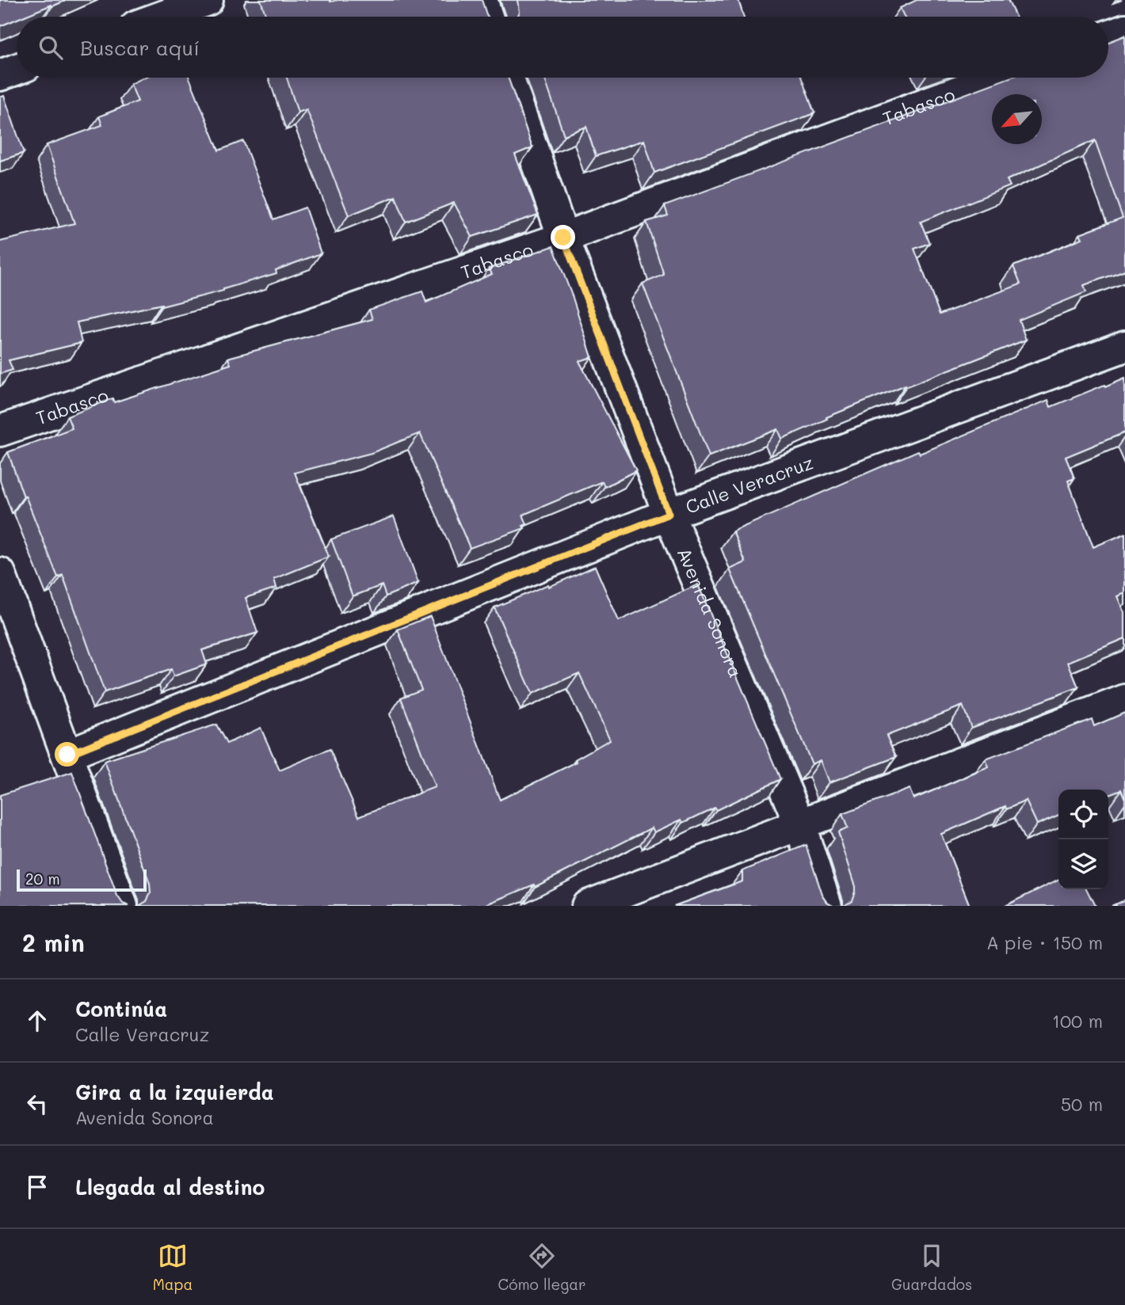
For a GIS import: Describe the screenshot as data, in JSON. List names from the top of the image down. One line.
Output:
{"streets":{"street":["Tabasco","Calle Veracruz","Avenida Sonora"]},"crossings":[["Tabasco","Avenida Sonora"],["Calle Veracruz","Avenida Sonora"]],"scale_bar":"20 m","north":"bottom left","page":{"search":"Buscar aquí","scale":"20 m","heading":["2 min","A pie · 150 m"],"list":[["Continúa","Calle Veracruz","100 m"],["Gira a la izquierda","Avenida Sonora","50 m"],"Llegada al destino"],"nav":["Mapa","Cómo llegar","Guardados"]}}
